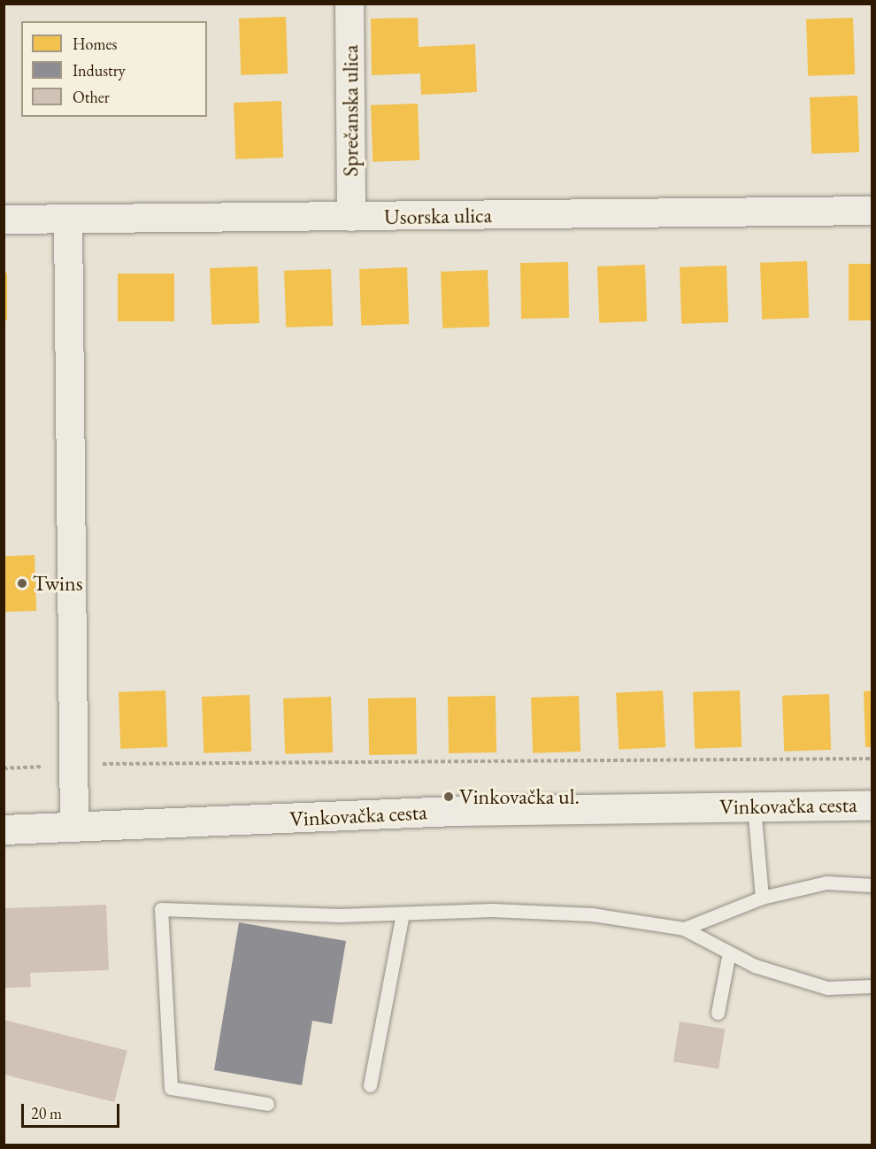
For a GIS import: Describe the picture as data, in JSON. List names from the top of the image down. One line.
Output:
{"streets":{"main road":["Vinkovačka cesta"],"street":["Sprečanska ulica","Usorska ulica"]},"crossings":[["Sprečanska ulica","Usorska ulica"]],"places":["Twins","Vinkovačka ul."],"legend":["Homes","Industry","Other"],"scale_bar":"20 m"}
